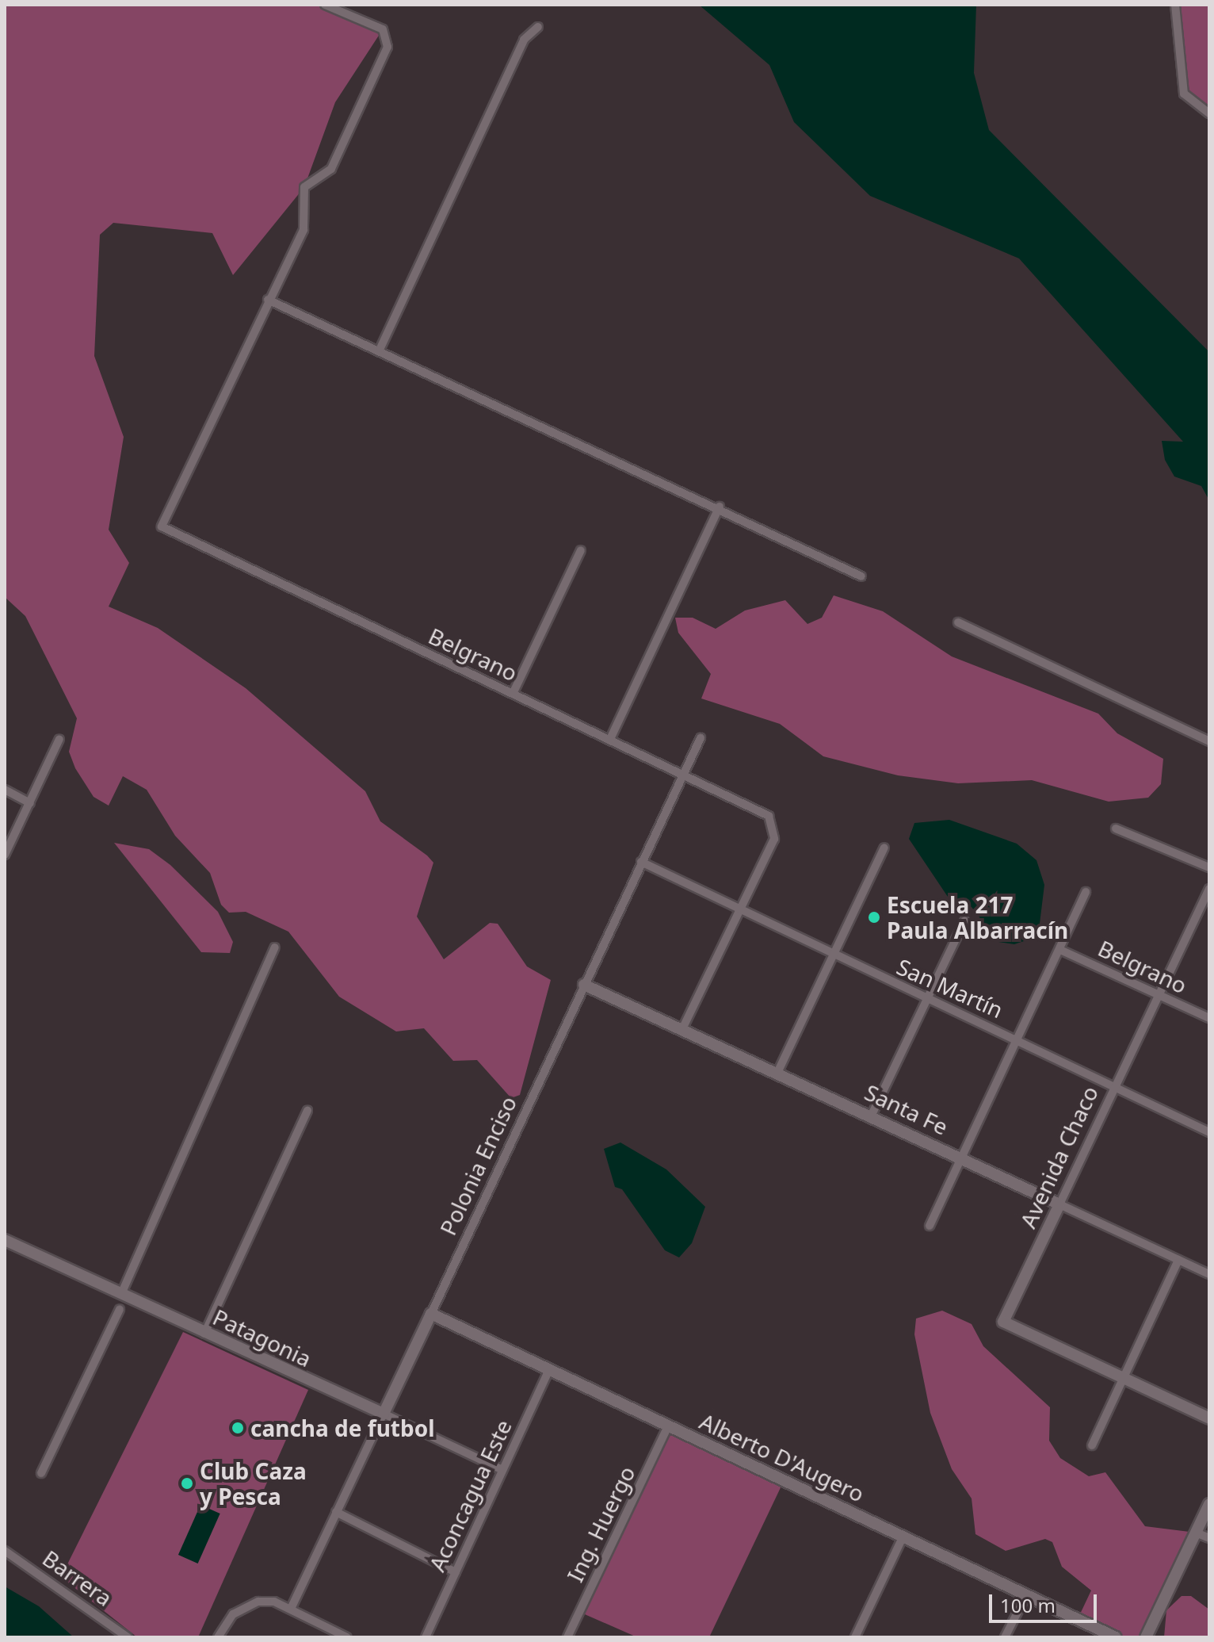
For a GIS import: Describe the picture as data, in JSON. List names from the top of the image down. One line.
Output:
{"streets":{"main road":["Santa Fe","Avenida Chaco","Polonia Enciso","Patagonia","Alberto D'Augero"],"street":["Belgrano","San Martín","Aconcagua Este","Ing. Huergo","Barrera"]},"crossings":[["Belgrano","San Martín"],["Belgrano","Avenida Chaco"],["Belgrano","Polonia Enciso"],["San Martín","Avenida Chaco"],["San Martín","Polonia Enciso"],["Santa Fe","Avenida Chaco"],["Santa Fe","Polonia Enciso"],["Polonia Enciso","Patagonia"],["Polonia Enciso","Alberto D'Augero"],["Patagonia","Aconcagua Este"],["Alberto D'Augero","Aconcagua Este"],["Alberto D'Augero","Ing. Huergo"]],"places":["Escuela 217 Paula Albarracín","cancha de futbol","Club Caza y Pesca"],"scale_bar":"100 m"}
